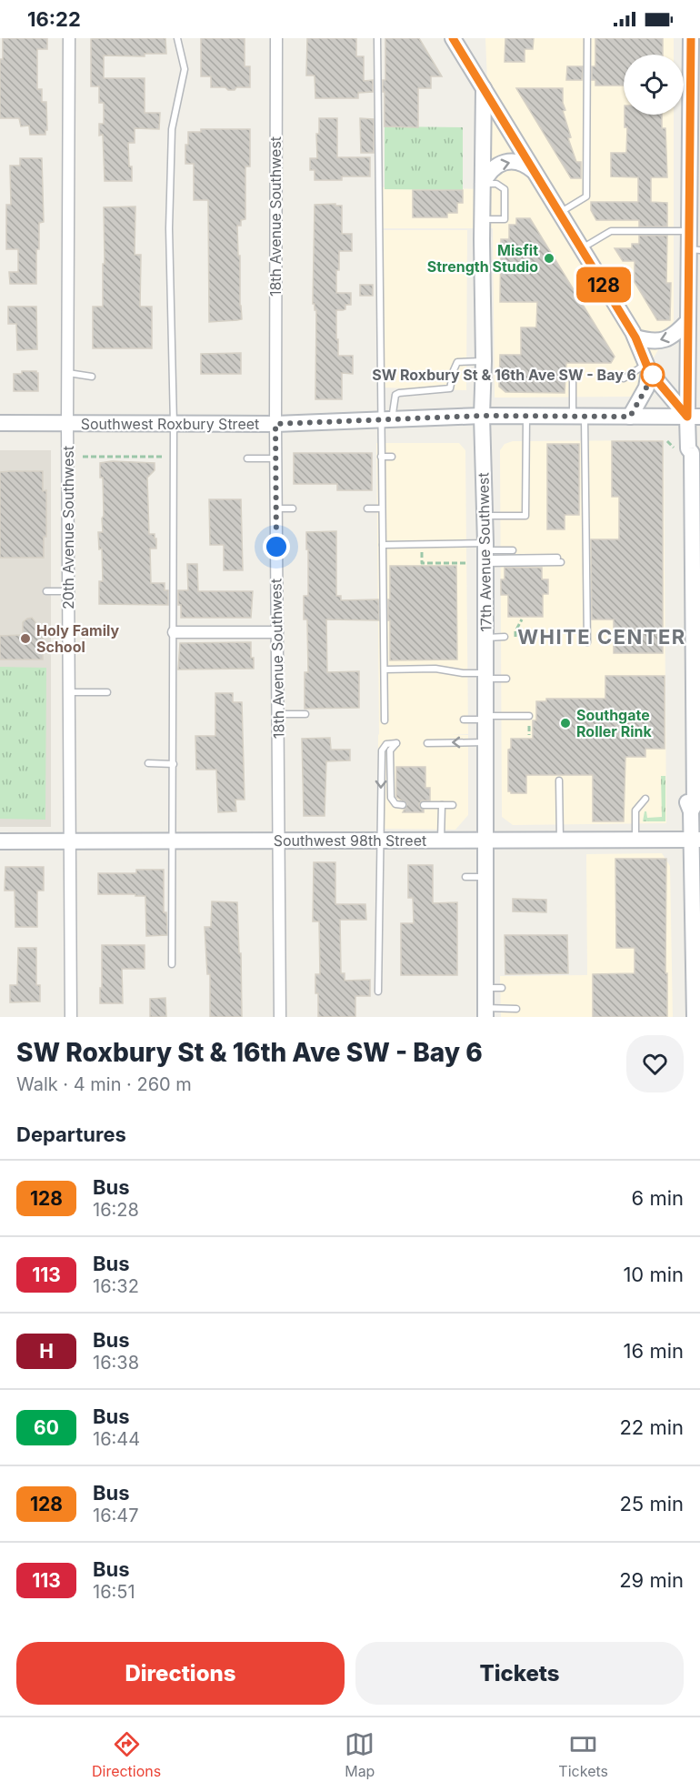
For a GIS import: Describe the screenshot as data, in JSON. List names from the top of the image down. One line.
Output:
{"streets":{"main road":["Southwest Roxbury Street","17th Avenue Southwest","Southwest 98th Street"],"street":["18th Avenue Southwest","20th Avenue Southwest"]},"crossings":[["18th Avenue Southwest","Southwest Roxbury Street"],["18th Avenue Southwest","Southwest 98th Street"],["Southwest Roxbury Street","20th Avenue Southwest"],["Southwest Roxbury Street","17th Avenue Southwest"],["20th Avenue Southwest","Southwest 98th Street"],["17th Avenue Southwest","Southwest 98th Street"]],"districts":["WHITE CENTER"],"places":["Misfit Strength Studio","SW Roxbury St & 16th Ave SW - Bay 6","Holy Family School","Southgate Roller Rink"],"lines":["bus line 128"],"page":{"status":"16:22","on_map":"128","heading":[["SW Roxbury St & 16th Ave SW - Bay 6","Walk · 4 min · 260 m"],"Departures"],"list":[{"mark":"128","name":"Bus","note":"16:28","value":"6 min"},{"mark":"113","name":"Bus","note":"16:32","value":"10 min"},{"mark":"H","name":"Bus","note":"16:38","value":"16 min"},{"mark":"60","name":"Bus","note":"16:44","value":"22 min"},{"mark":"128","name":"Bus","note":"16:47","value":"25 min"},{"mark":"113","name":"Bus","note":"16:51","value":"29 min"}],"buttons":["Directions","Tickets"],"tabs":["Directions","Map","Tickets"]}}
